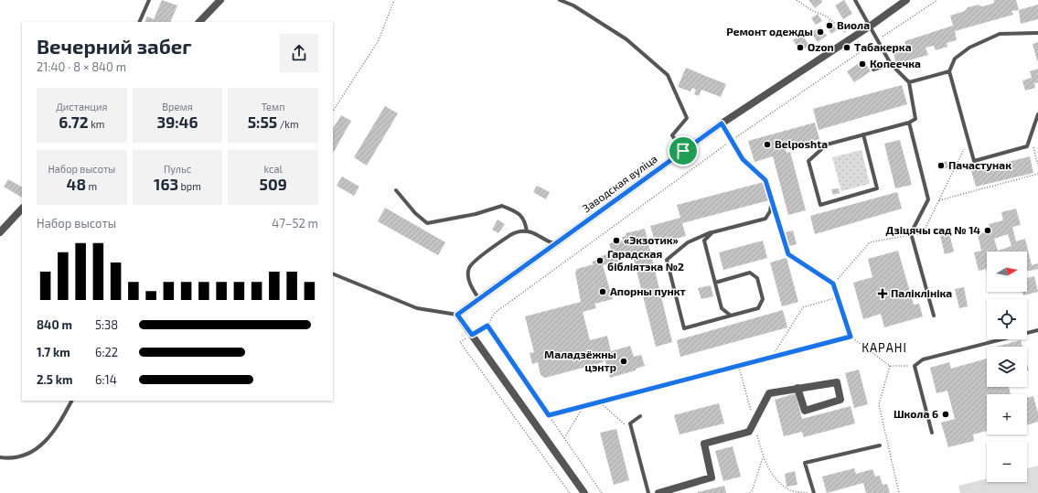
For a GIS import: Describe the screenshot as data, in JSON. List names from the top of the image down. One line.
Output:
{"streets":{"street":["Заводская вуліца"]},"districts":["КАРАНІ"],"places":{"other":["Виола","Ремонт одежды","Ozon","Табакерка","Копеечка","Belposhta","Пачастунак","Дзіцячы сад № 14","«Экзотик»","Гарадская бібліятэка №2","Апорны пункт","Маладзёжны цэнтр","Школа 6"],"health":["Паліклініка"]},"north":"right","page":{"heading":["Вечерний забег","21:40 · 8 × 840 m"],"stats":[["Дистанция","6.72 km"],["Время","39:46"],["Темп","5:55 /km"],["Набор высоты","48 m"],["Пульс","163 bpm"],["kcal","509"]],"chart":["Набор высоты","47–52 m"],"map_buttons":["+","−"],"list":[{"name":"840 m","note":"5:38"},{"name":"1.7 km","note":"6:22"},{"name":"2.5 km","note":"6:14"}]}}
